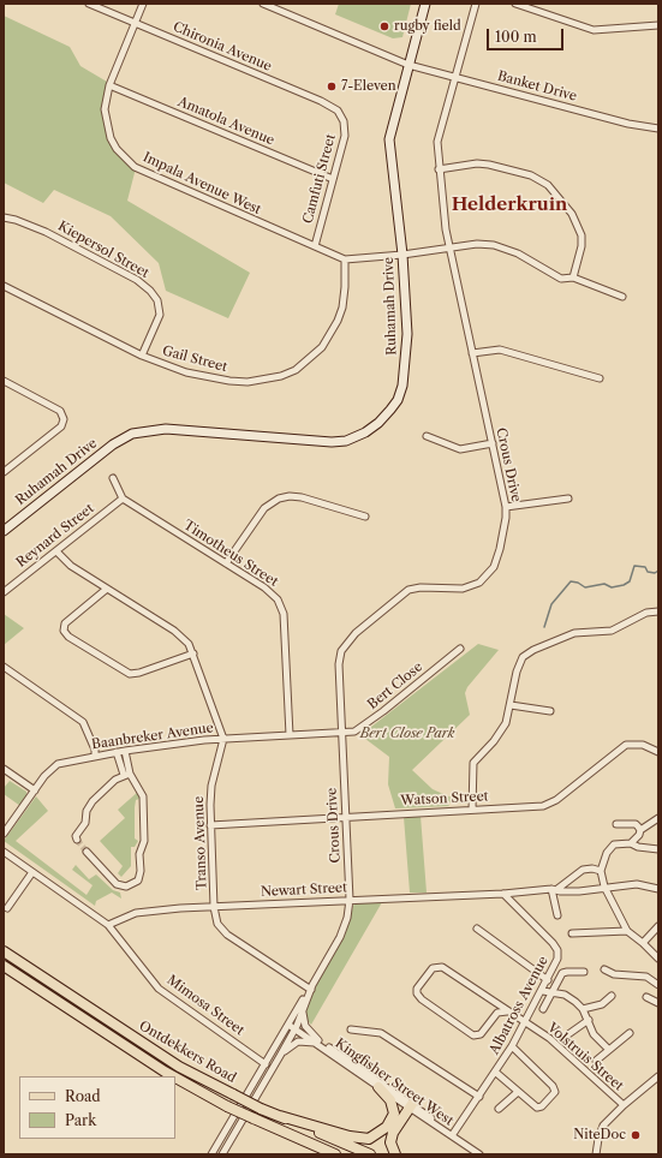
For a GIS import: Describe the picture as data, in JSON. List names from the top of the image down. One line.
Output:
{"streets":{"main road":["Ontdekkers Road"],"street":["Chironia Avenue","Banket Drive","Amatola Avenue","Camfuti Street","Impala Avenue West","Kiepersol Street","Ruhamah Drive","Gail Street","Crous Drive","Reynard Street","Timotheus Street","Bert Close","Baanbreker Avenue","Watson Street","Transo Avenue","Newart Street","Mimosa Street","Albatross Avenue","Volstruis Street","Kingfisher Street West"]},"crossings":[["Chironia Avenue","Camfuti Street"],["Chironia Avenue","Impala Avenue West"],["Banket Drive","Ruhamah Drive"],["Banket Drive","Crous Drive"],["Amatola Avenue","Camfuti Street"],["Amatola Avenue","Impala Avenue West"],["Camfuti Street","Impala Avenue West"],["Impala Avenue West","Gail Street"],["Kiepersol Street","Gail Street"],["Crous Drive","Bert Close"],["Crous Drive","Baanbreker Avenue"],["Crous Drive","Watson Street"],["Crous Drive","Transo Avenue"],["Crous Drive","Newart Street"],["Crous Drive","Mimosa Street"],["Crous Drive","Kingfisher Street West"],["Reynard Street","Timotheus Street"],["Timotheus Street","Baanbreker Avenue"],["Bert Close","Baanbreker Avenue"],["Baanbreker Avenue","Transo Avenue"],["Watson Street","Transo Avenue"],["Transo Avenue","Newart Street"],["Newart Street","Mimosa Street"],["Newart Street","Albatross Avenue"],["Albatross Avenue","Volstruis Street"],["Albatross Avenue","Kingfisher Street West"]],"districts":["Helderkruin"],"parks":["Bert Close Park"],"places":["rugby field","7-Eleven","NiteDoc"],"legend":["Road","Park"],"scale_bar":"100 m"}
